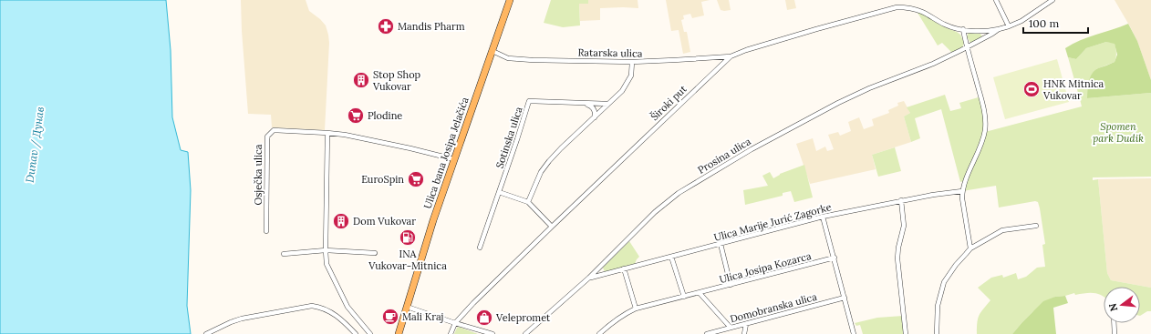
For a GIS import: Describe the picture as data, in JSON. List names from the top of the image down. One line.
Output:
{"streets":{"main road":["Ulica bana Josipa Jelačića"],"street":["Ratarska ulica","Široki put","Sotinska ulica","Prosina ulica","Osječka ulica","Ulica Marije Jurić Zagorke","Ulica Josipa Kozarca","Domobranska ulica"]},"crossings":[["Ratarska ulica","Široki put"],["Ratarska ulica","Ulica bana Josipa Jelačića"],["Široki put","Prosina ulica"],["Ulica bana Josipa Jelačića","Osječka ulica"],["Prosina ulica","Ulica Marije Jurić Zagorke"]],"water":["Dunav / Дунав"],"parks":["Spomen park Dudik"],"places":{"pharmacy":["Mandis Pharm"],"building":["Stop Shop Vukovar","Dom Vukovar"],"sports":["HNK Mitnica Vukovar"],"supermarket":["Plodine","EuroSpin"],"fuel station":["INA Vukovar-Mitnica"],"cafe":["Mali Kraj"],"shop":["Velepromet"]},"scale_bar":"100 m","north":"left"}
